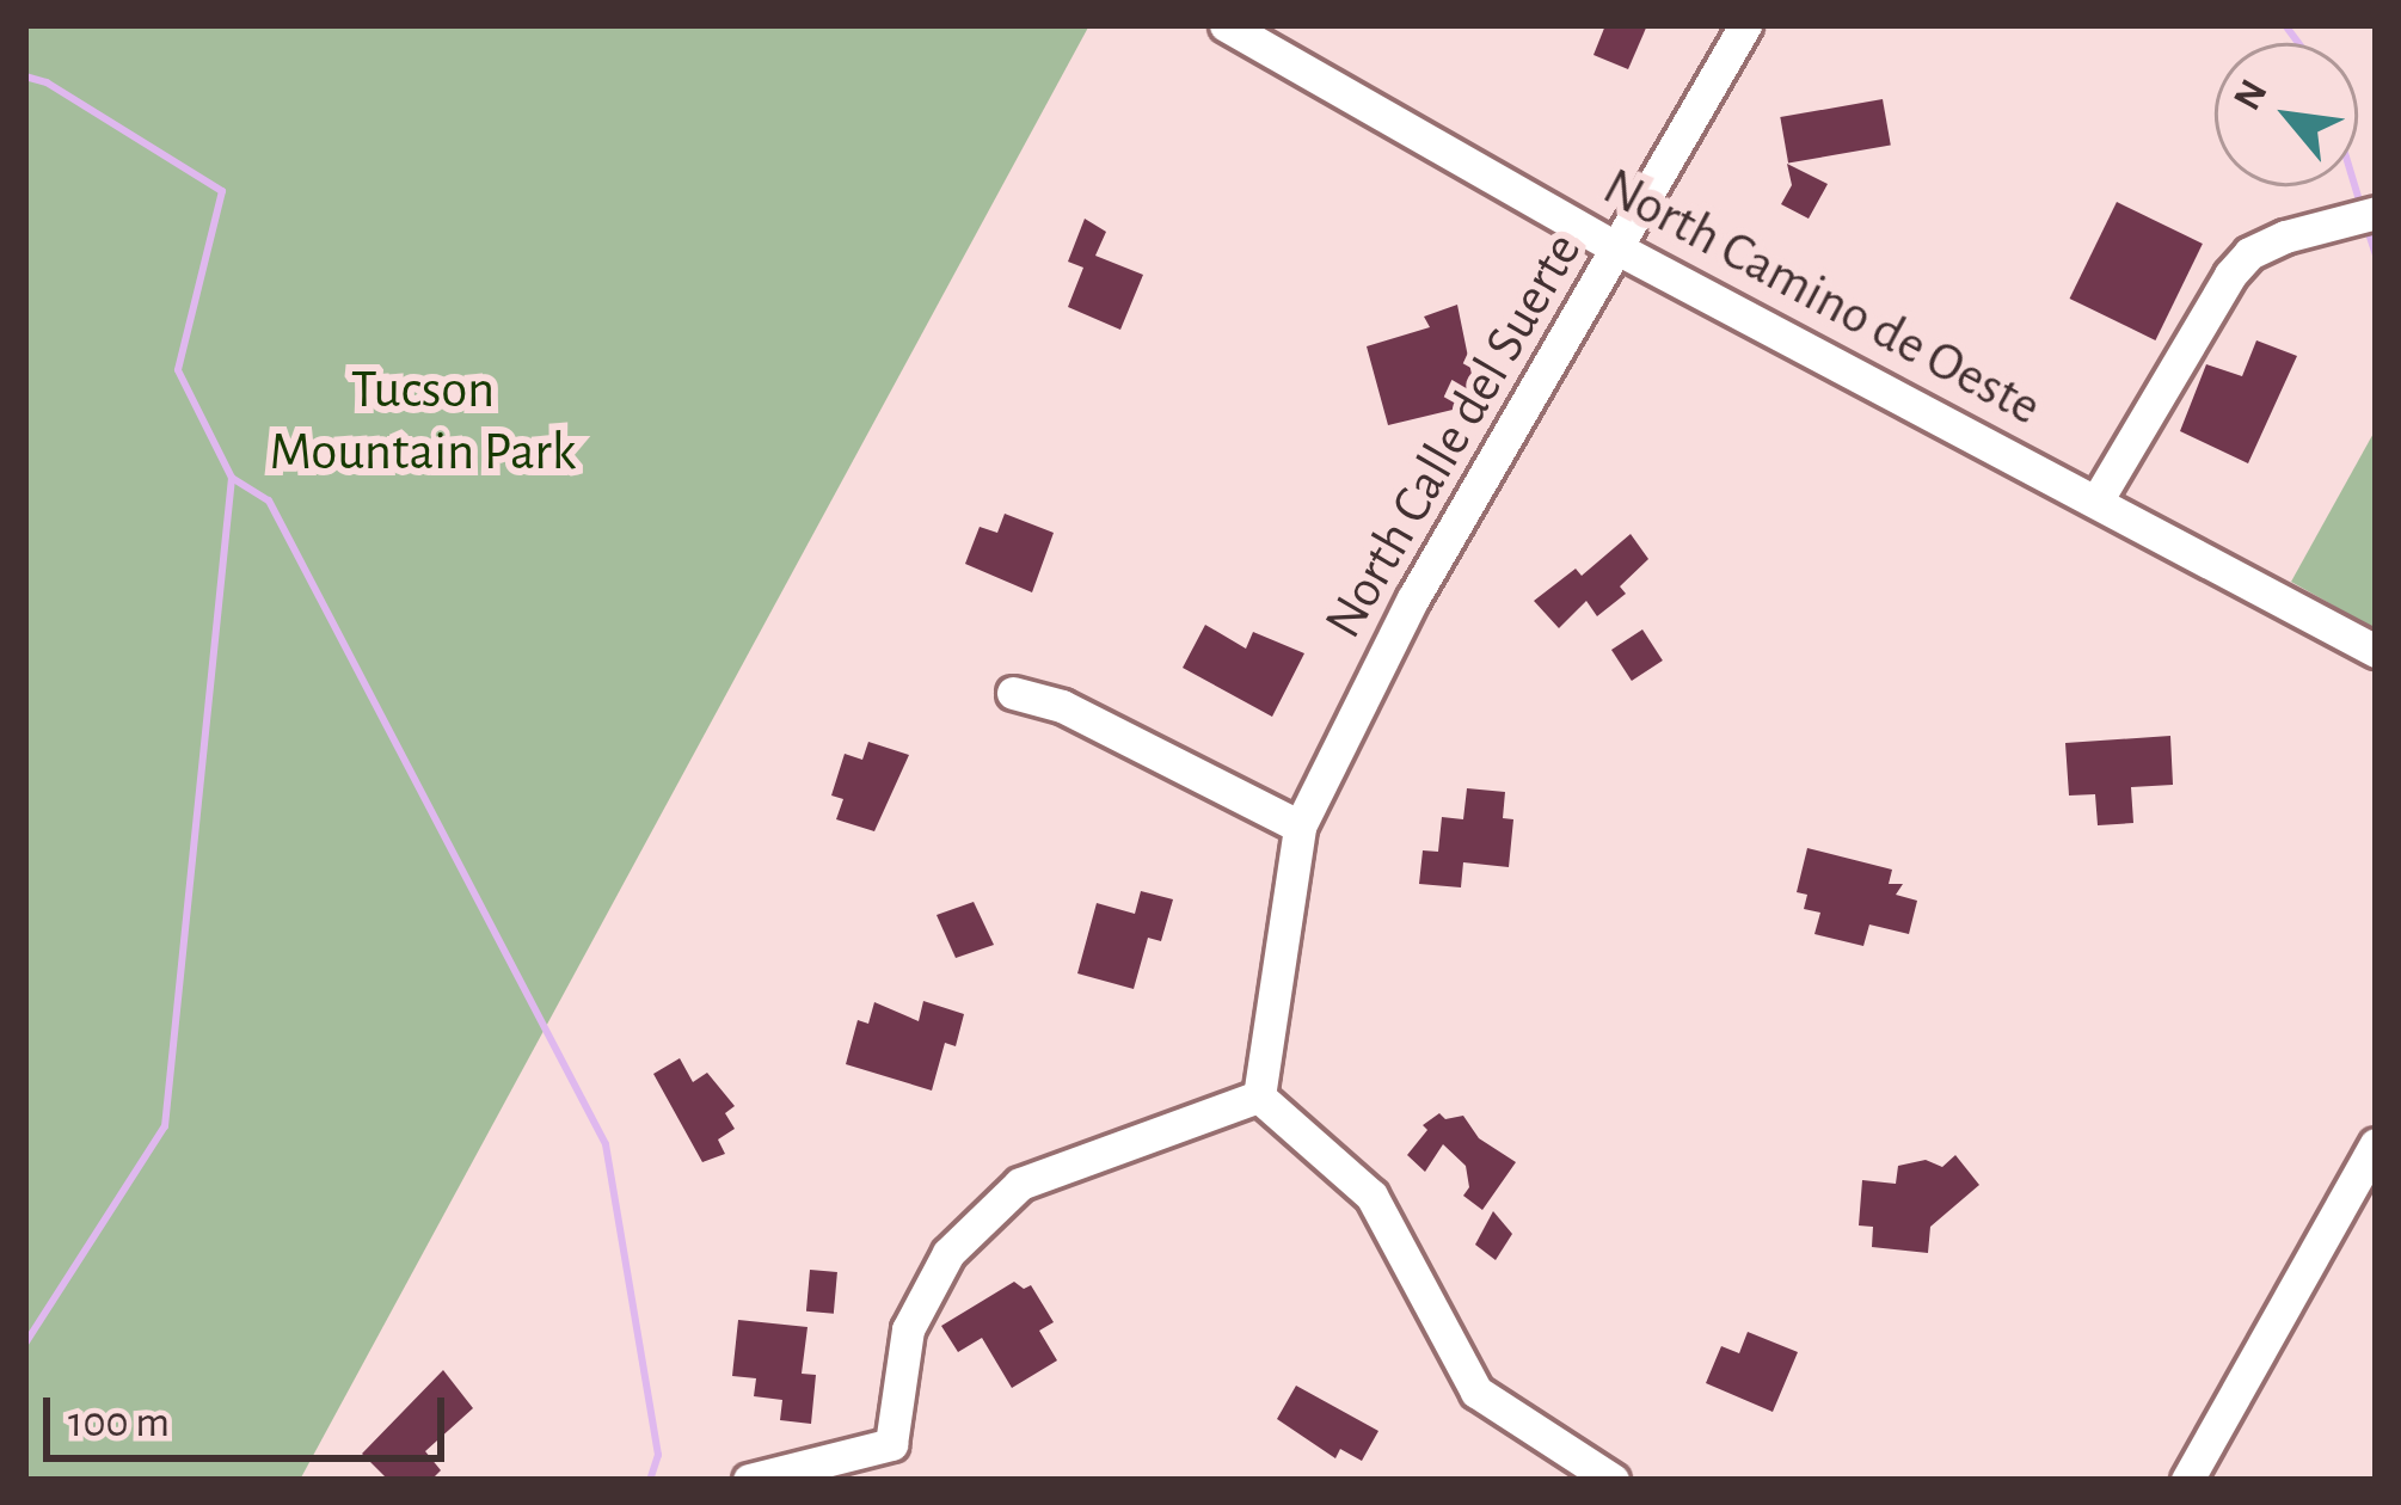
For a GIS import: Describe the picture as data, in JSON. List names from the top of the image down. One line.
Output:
{"streets":{"street":["North Camino de Oeste","North Calle del Suerte"]},"crossings":[["North Camino de Oeste","North Calle del Suerte"]],"parks":["Tucson Mountain Park"],"scale_bar":"100 m","north":"top left"}
